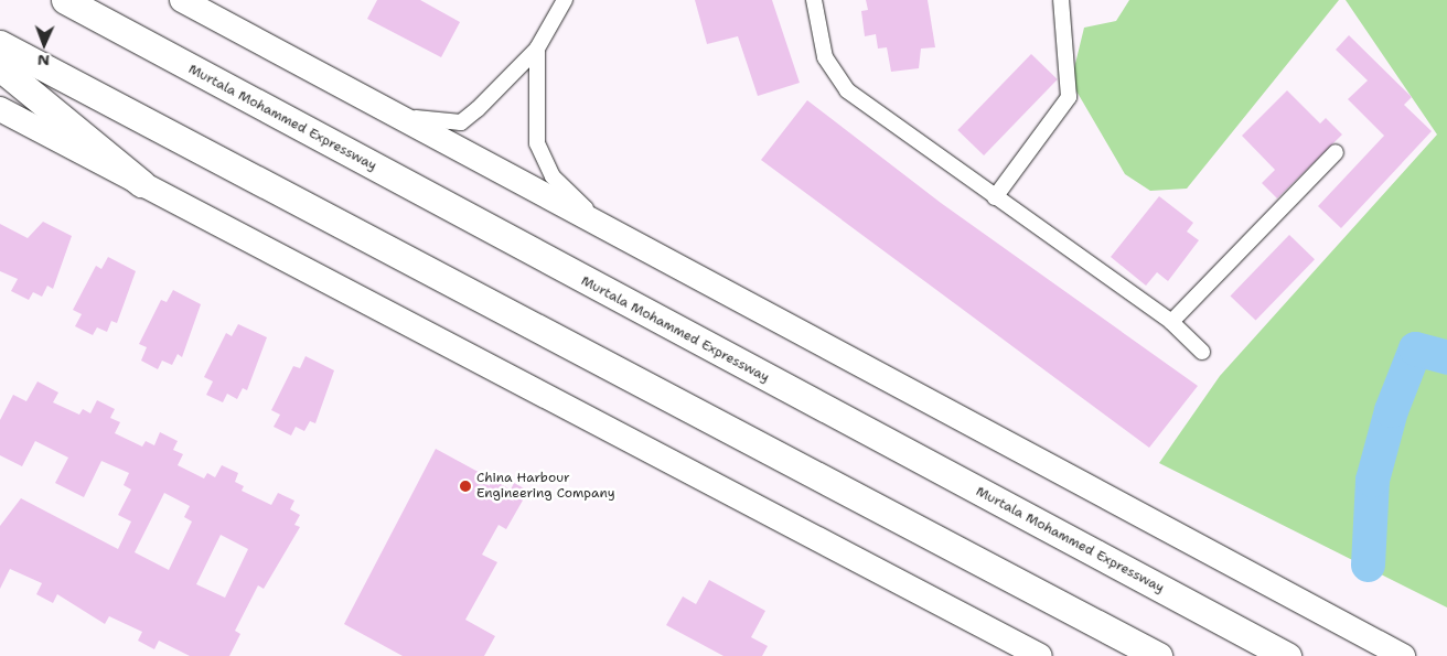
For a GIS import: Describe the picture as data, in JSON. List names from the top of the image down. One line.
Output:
{"streets":{"highway":["Murtala Mohammed Expressway"]},"places":["China Harbour Engineering Company"],"north":"bottom"}
